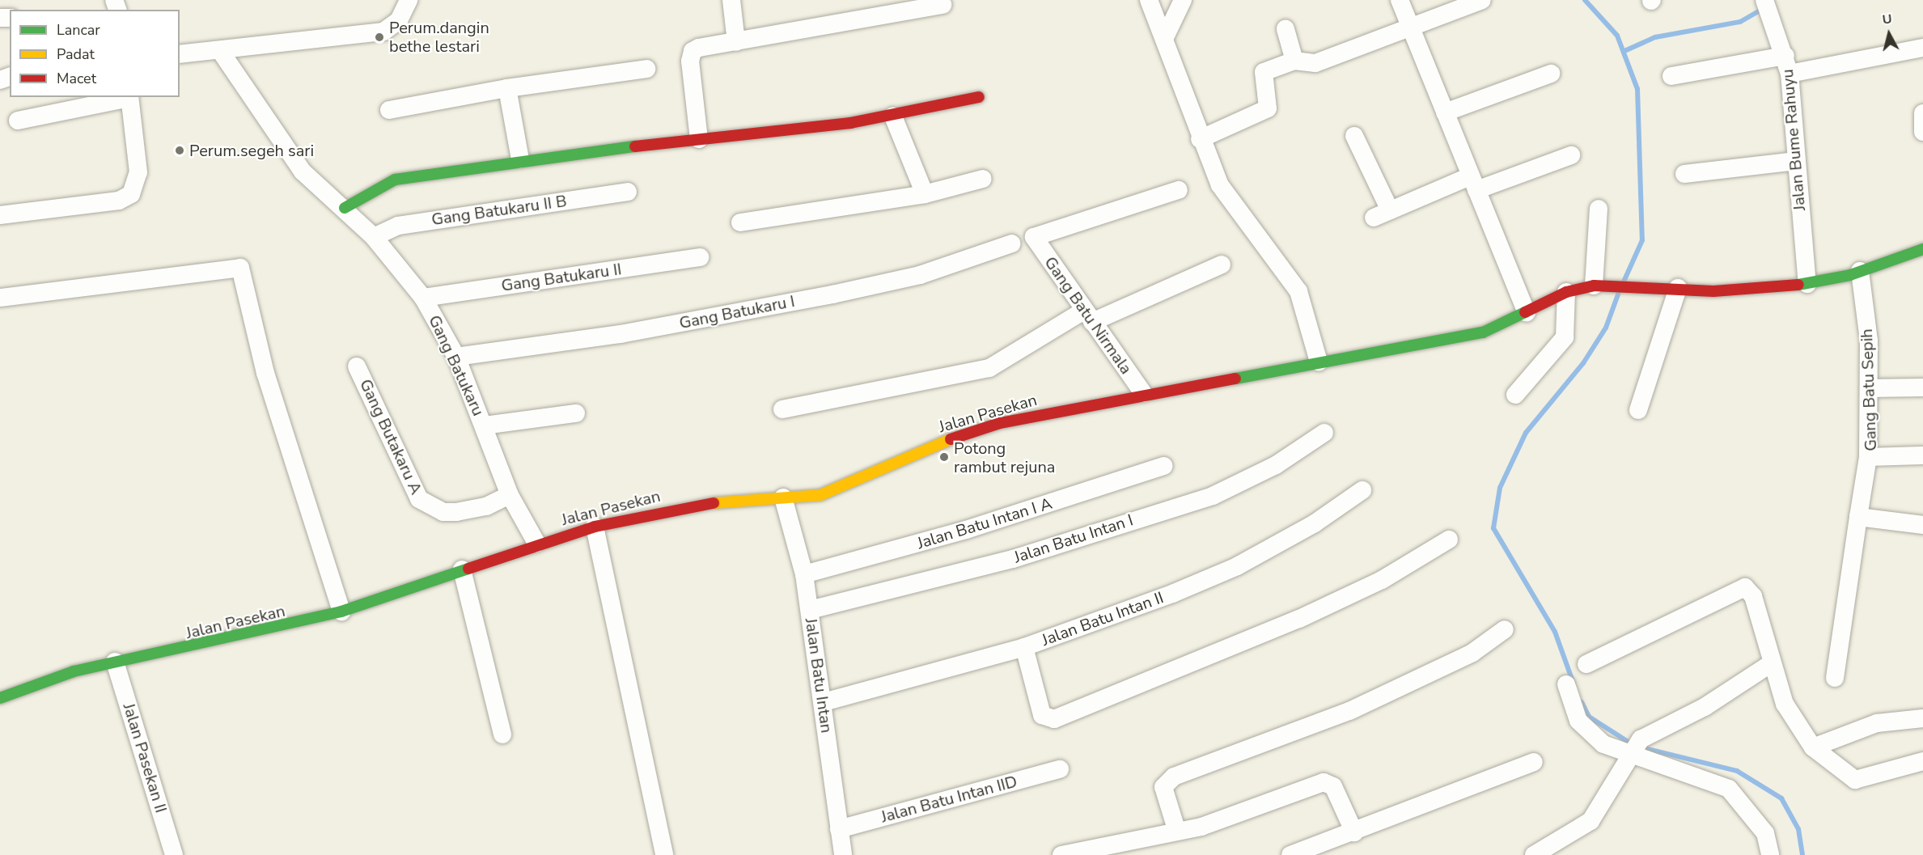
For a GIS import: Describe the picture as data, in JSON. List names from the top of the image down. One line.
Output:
{"streets":{"street":["Jalan Bume Rahuyu","Gang Batukaru II B","Gang Batukaru II","Gang Batukaru I","Gang Batu Nirmala","Gang Batukaru","Gang Batu Sepih","Jalan Pasekan","Gang Butakaru A","Jalan Batu Intan I A","Jalan Batu Intan I","Jalan Batu Intan II","Jalan Batu Intan","Jalan Pasekan II","Jalan Batu Intan IID"]},"crossings":[["Jalan Bume Rahuyu","Jalan Pasekan"],["Gang Batukaru II B","Gang Batukaru"],["Gang Batukaru II","Gang Batukaru"],["Gang Batukaru I","Gang Batukaru"],["Gang Batu Nirmala","Jalan Pasekan"],["Gang Batukaru","Jalan Pasekan"],["Gang Batukaru","Gang Butakaru A"],["Gang Batu Sepih","Jalan Pasekan"],["Jalan Pasekan","Jalan Batu Intan"],["Jalan Pasekan","Jalan Pasekan II"],["Jalan Batu Intan I A","Jalan Batu Intan"],["Jalan Batu Intan I","Jalan Batu Intan"],["Jalan Batu Intan II","Jalan Batu Intan"],["Jalan Batu Intan","Jalan Batu Intan IID"]],"places":["Perum.dangin bethe lestari","Perum.segeh sari","Potong rambut rejuna"],"legend":["Lancar","Padat","Macet"],"north":"top"}
